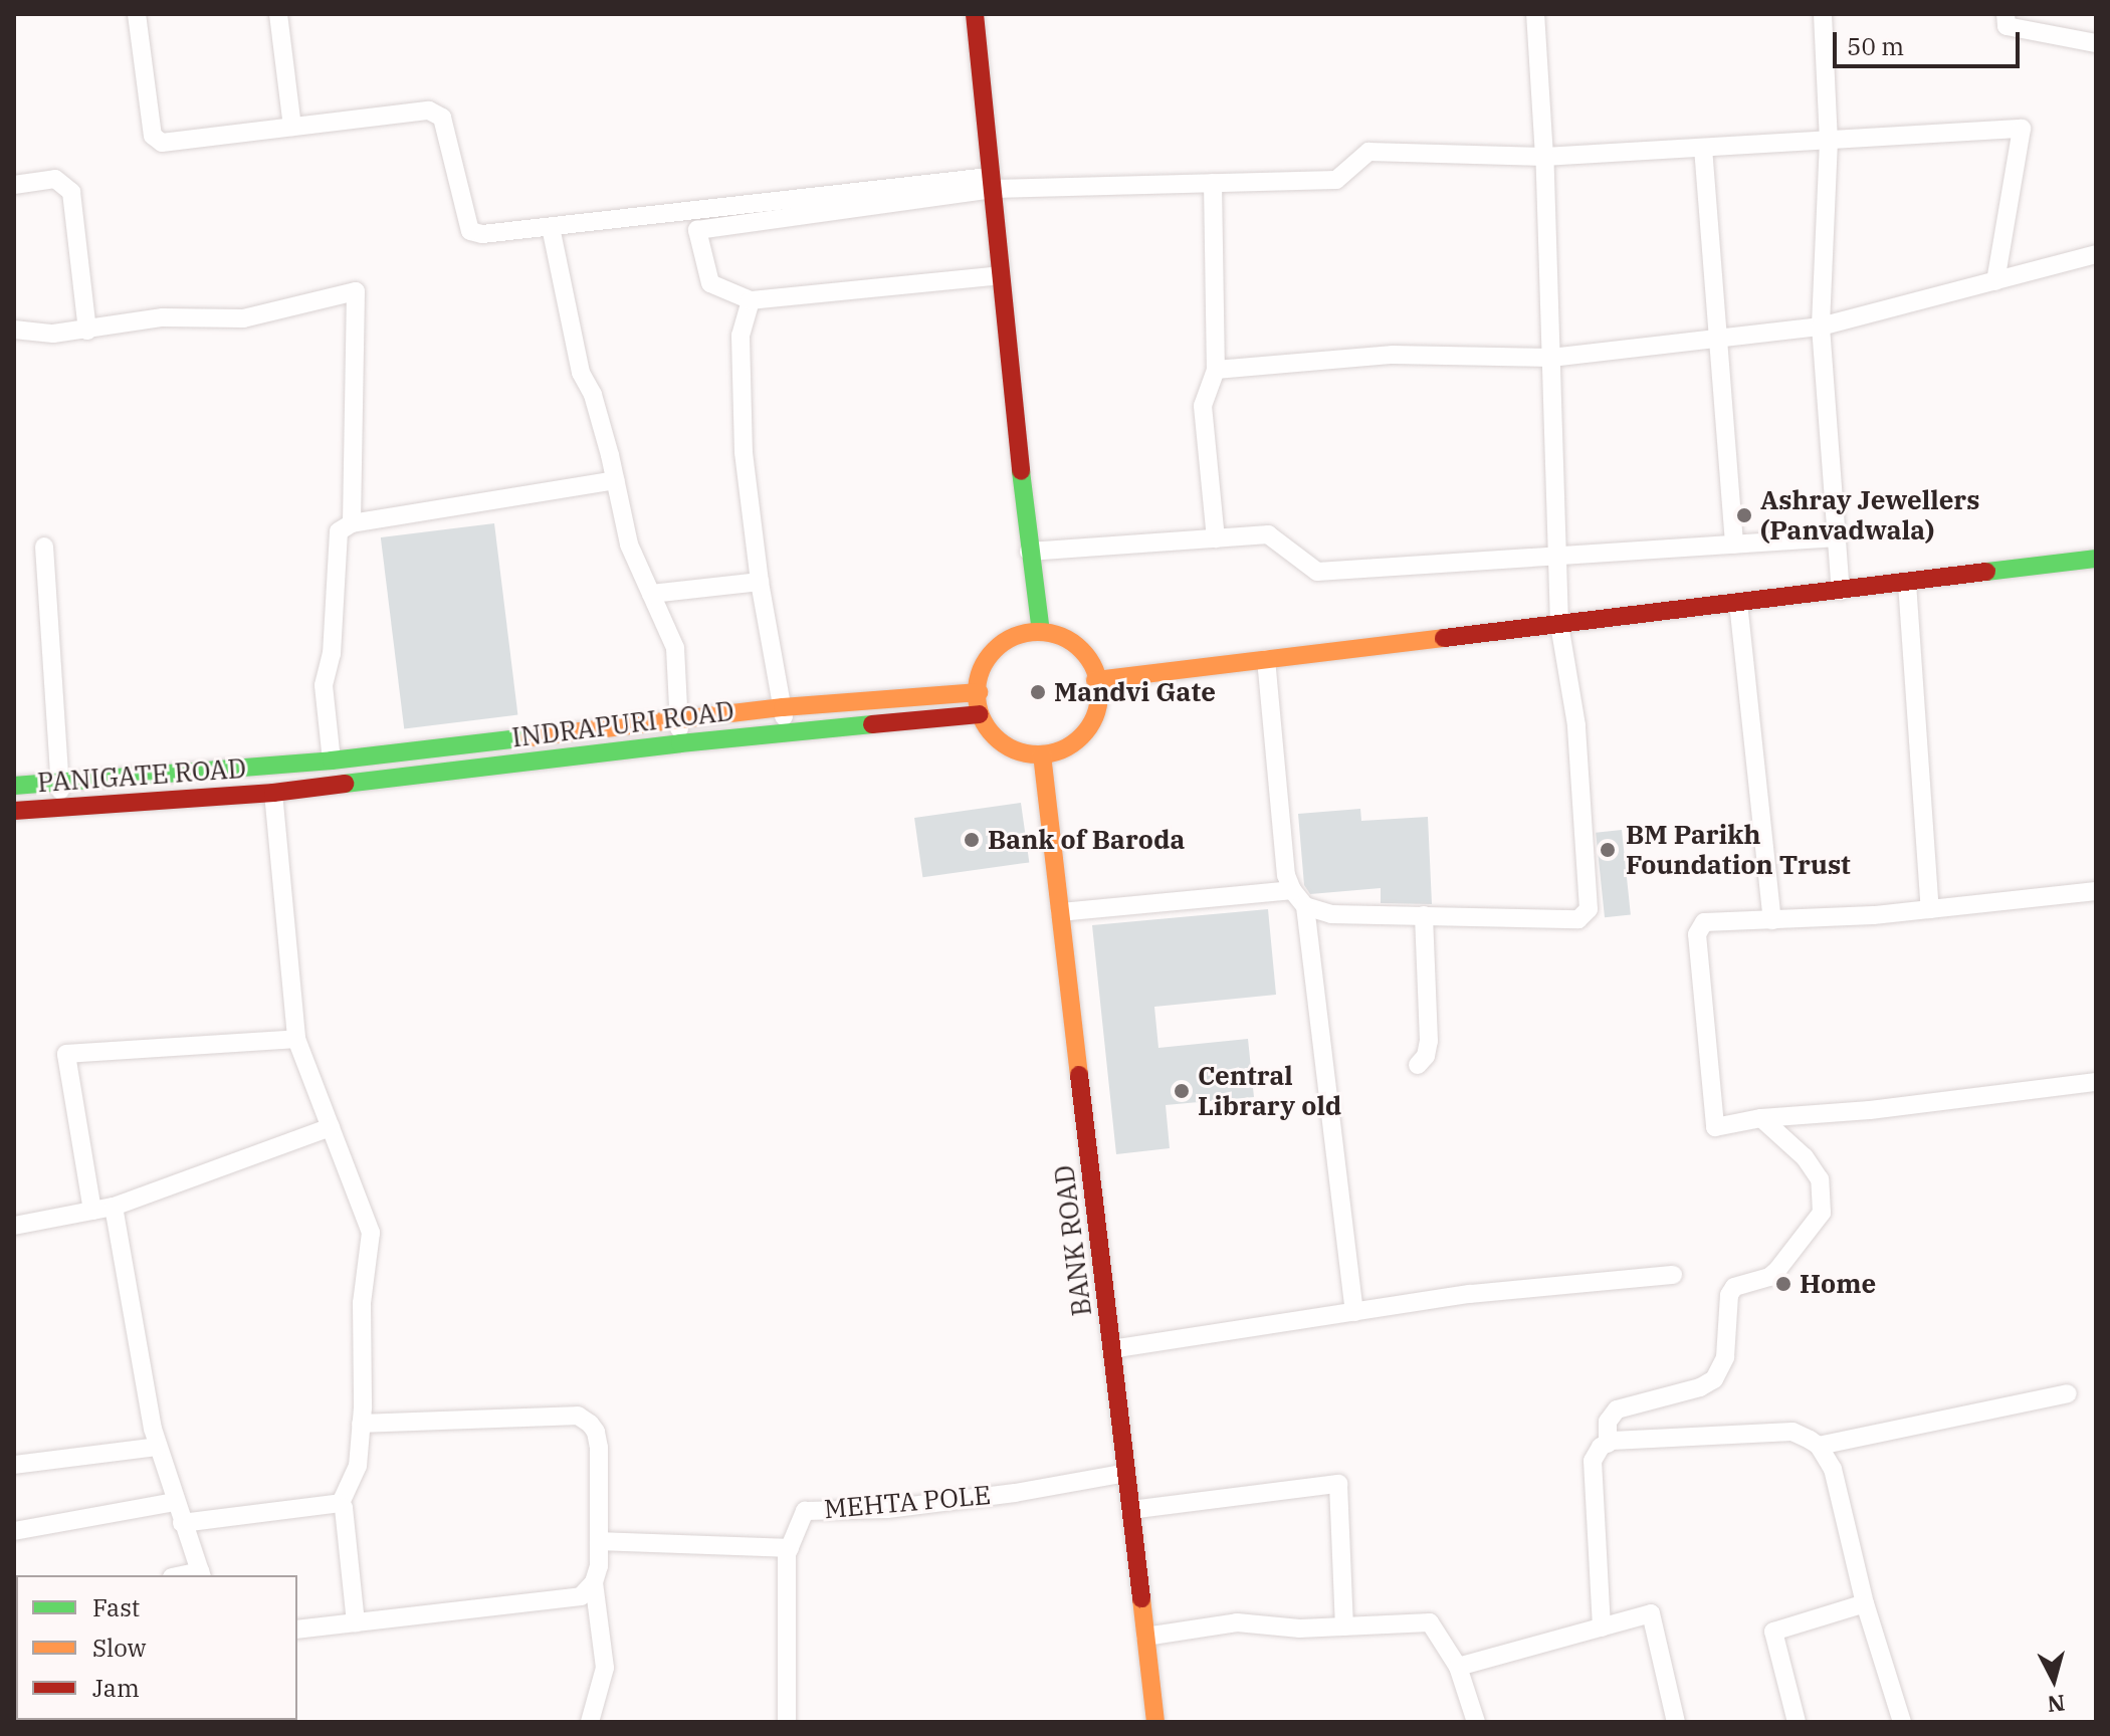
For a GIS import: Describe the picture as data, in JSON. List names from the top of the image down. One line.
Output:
{"streets":{"main road":["INDRAPURI ROAD","PANIGATE ROAD","BANK ROAD"],"street":["MEHTA POLE"]},"crossings":[["INDRAPURI ROAD","PANIGATE ROAD"],["INDRAPURI ROAD","BANK ROAD"],["BANK ROAD","MEHTA POLE"]],"places":["Ashray Jewellers (Panvadwala)","Mandvi Gate","Bank of Baroda","BM Parikh Foundation Trust","Central Library old","Home"],"legend":["Fast","Slow","Jam"],"scale_bar":"50 m","north":"bottom"}
